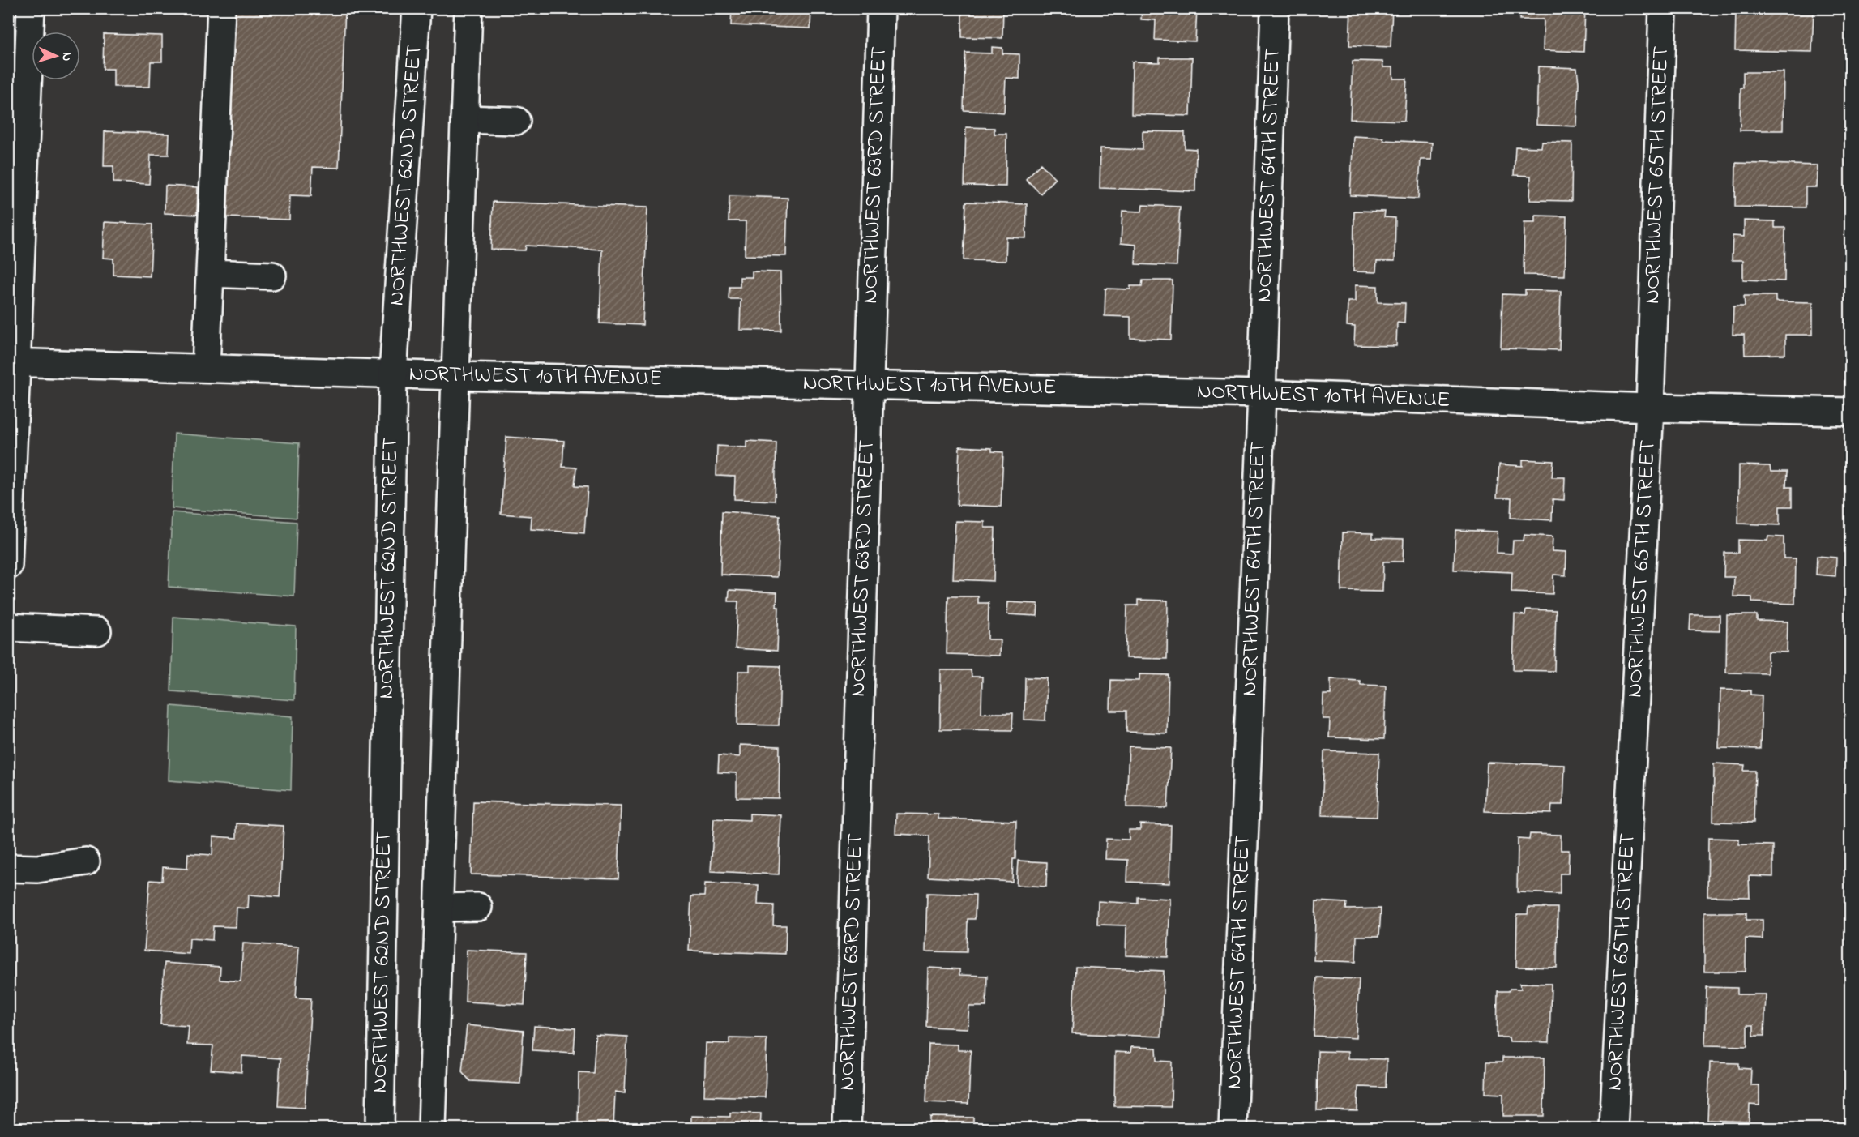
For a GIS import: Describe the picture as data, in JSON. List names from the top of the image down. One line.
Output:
{"streets":{"street":["NORTHWEST 62ND STREET","NORTHWEST 63RD STREET","NORTHWEST 64TH STREET","NORTHWEST 65TH STREET","NORTHWEST 10TH AVENUE"]},"crossings":[["NORTHWEST 62ND STREET","NORTHWEST 10TH AVENUE"],["NORTHWEST 63RD STREET","NORTHWEST 10TH AVENUE"],["NORTHWEST 64TH STREET","NORTHWEST 10TH AVENUE"],["NORTHWEST 65TH STREET","NORTHWEST 10TH AVENUE"]],"north":"right"}
